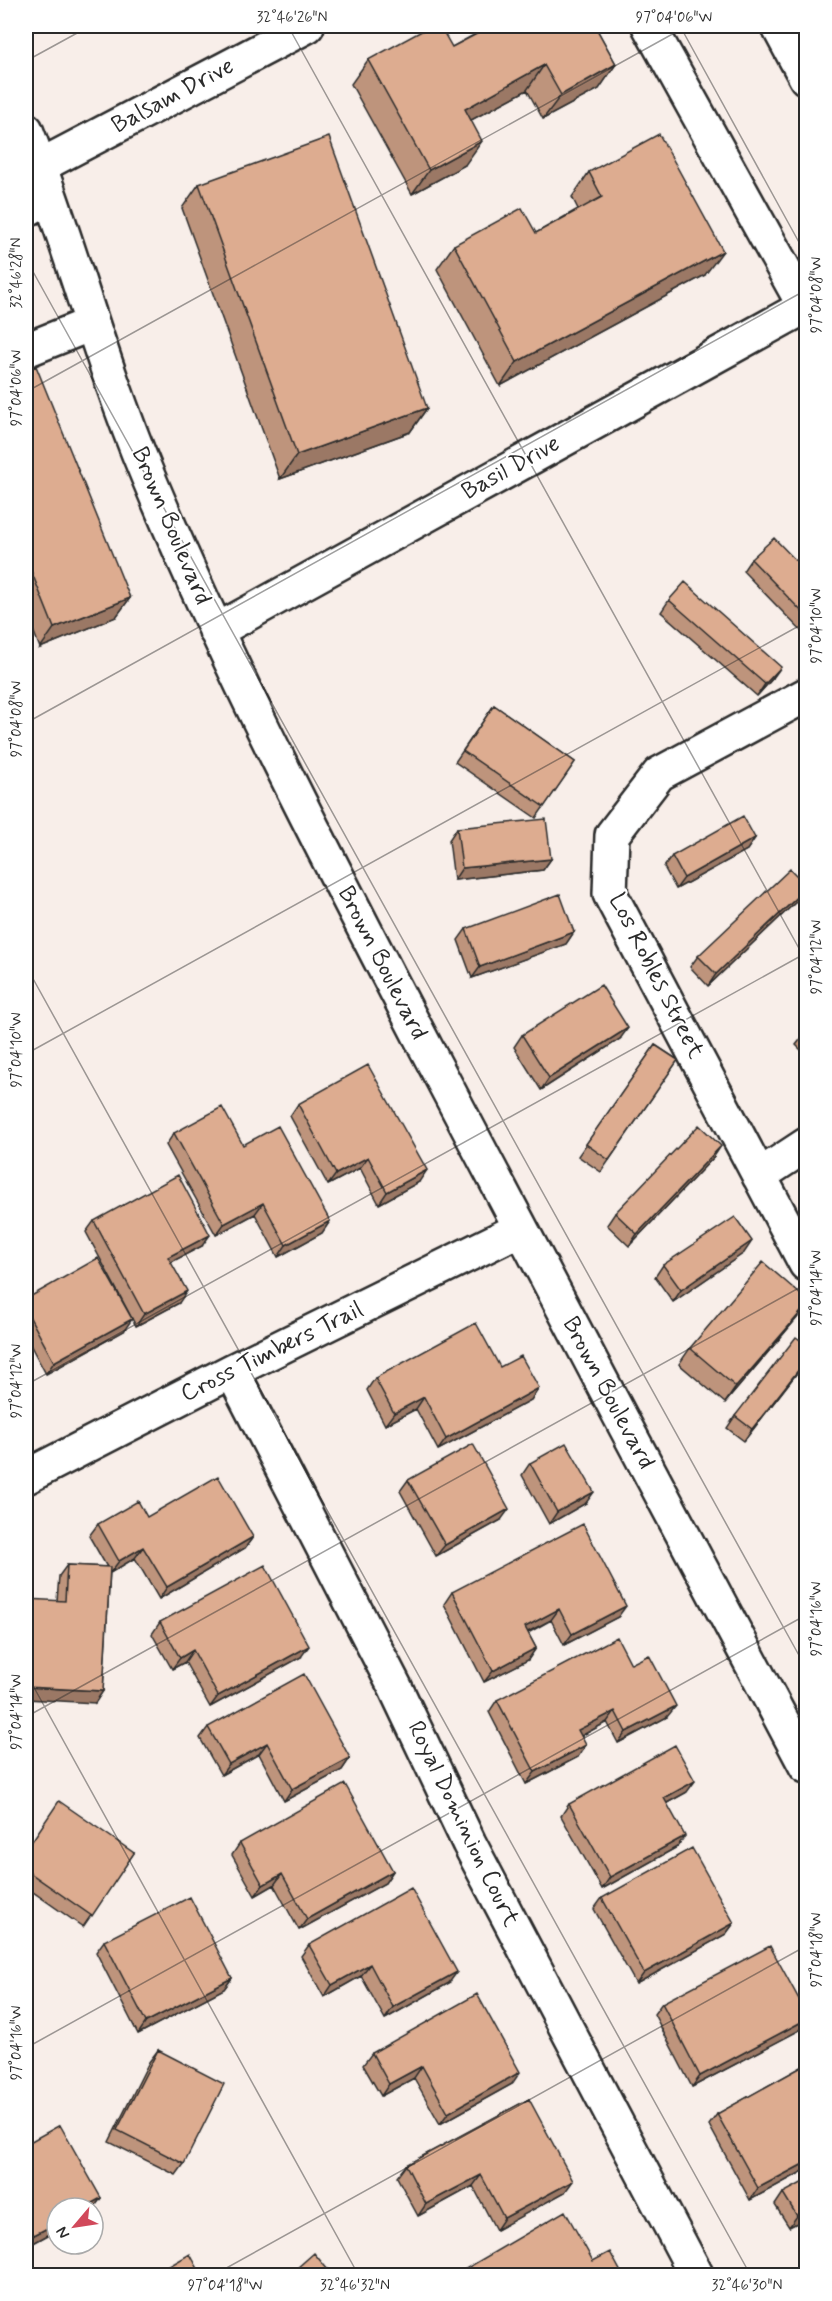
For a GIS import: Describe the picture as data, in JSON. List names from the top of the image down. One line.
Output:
{"streets":{"street":["Balsam Drive","Basil Drive","Brown Boulevard","Los Robles Street","Cross Timbers Trail","Royal Dominion Court"]},"crossings":[["Balsam Drive","Brown Boulevard"],["Basil Drive","Brown Boulevard"],["Brown Boulevard","Cross Timbers Trail"],["Cross Timbers Trail","Royal Dominion Court"]],"north":"bottom left","coordinates":["32°46'26\"N","97°04'06\"W","32°46'28\"N","97°04'08\"W","97°04'10\"W","97°04'12\"W","97°04'14\"W","97°04'16\"W","97°04'18\"W","32°46'32\"N","32°46'30\"N"]}
